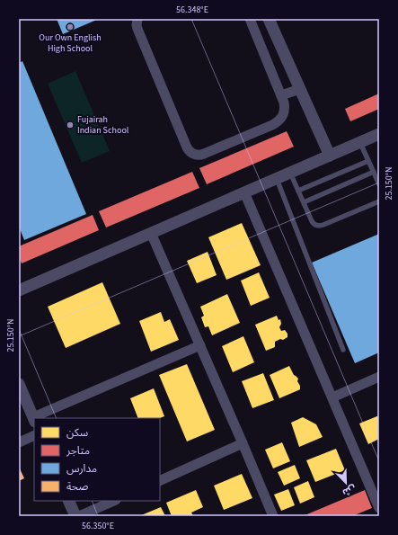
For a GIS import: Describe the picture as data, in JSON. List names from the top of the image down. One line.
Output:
{"places":["Our Own English High School","Fujairah Indian School"],"legend":["سكن","متاجر","مدارس","صحة"],"north":"bottom right","coordinates":["56.348°E","25.150°N","56.350°E"]}
